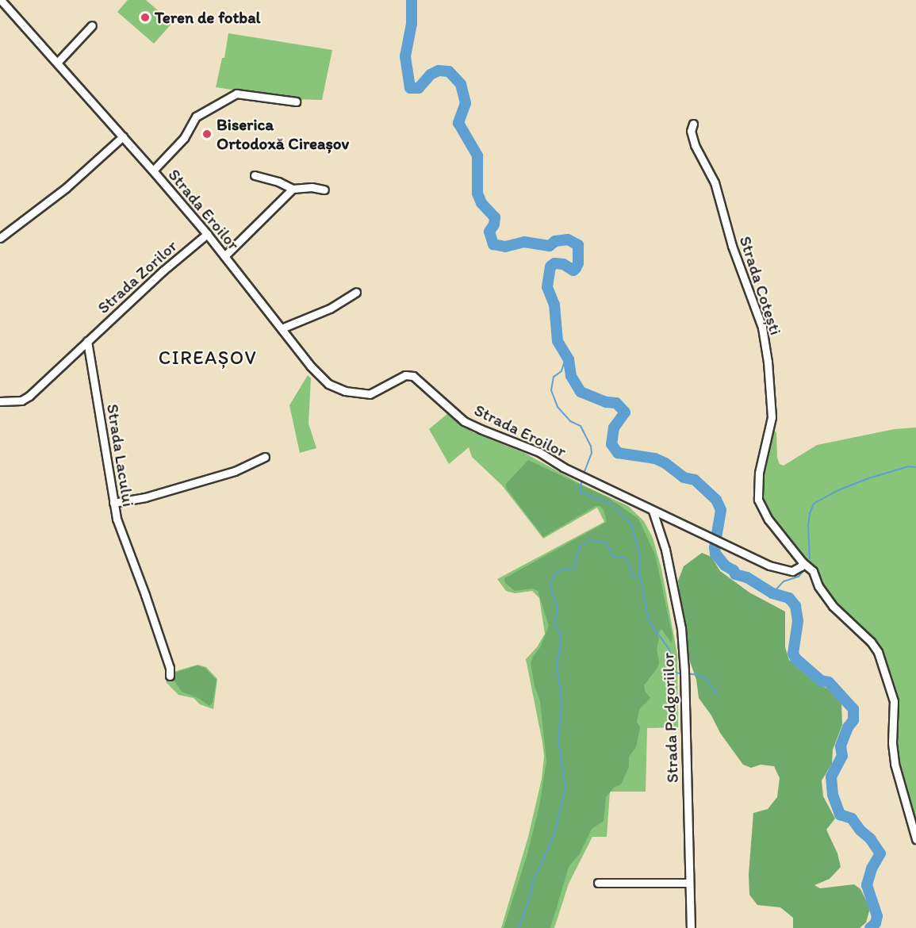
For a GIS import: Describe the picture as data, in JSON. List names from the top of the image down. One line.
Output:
{"streets":{"street":["Strada Eroilor","Strada Zorilor","Strada Cotești","Strada Lacului","Strada Podgoriilor"]},"crossings":[["Strada Eroilor","Strada Zorilor"],["Strada Eroilor","Strada Cotești"],["Strada Eroilor","Strada Podgoriilor"],["Strada Zorilor","Strada Lacului"]],"districts":["CIREAȘOV"],"places":["Teren de fotbal","Biserica Ortodoxă Cireașov"]}
